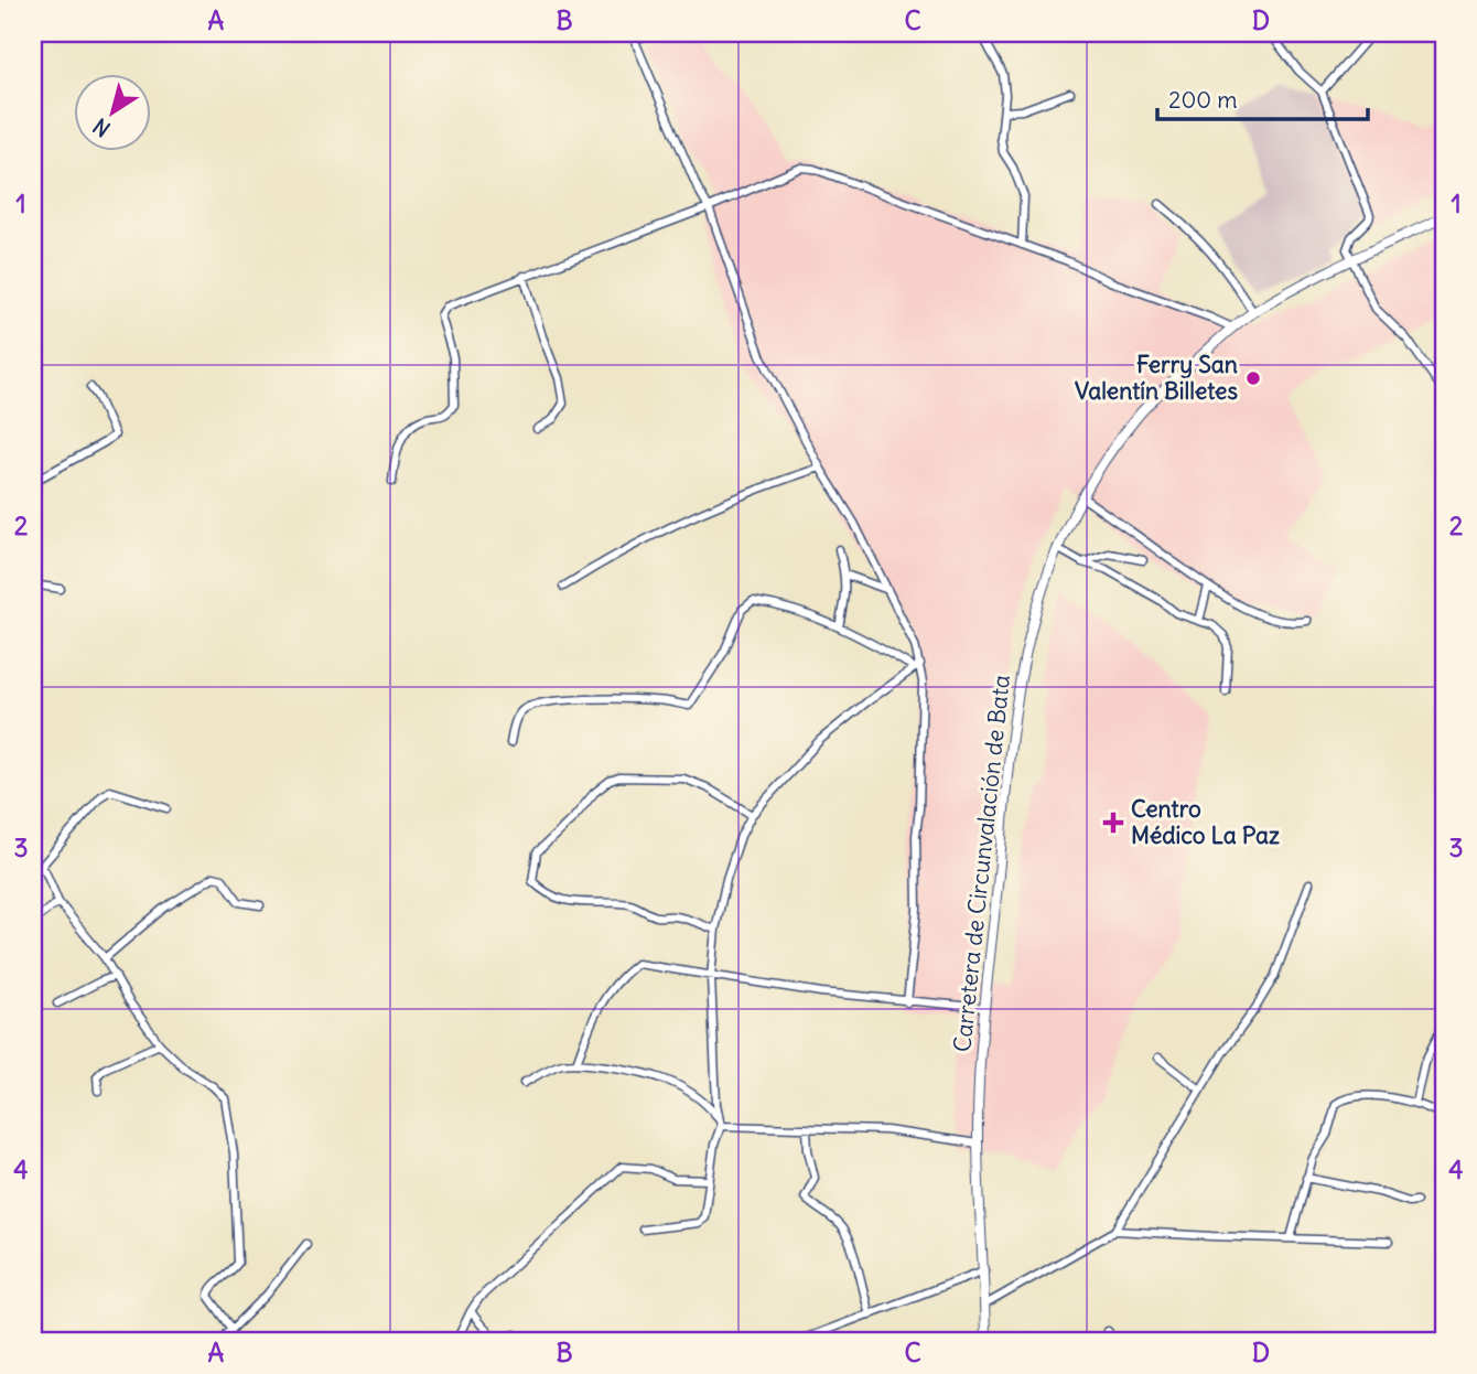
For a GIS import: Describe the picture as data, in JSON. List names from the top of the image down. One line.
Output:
{"streets":{"main road":["Carretera de Circunvalación de Bata"]},"places":{"other":["Ferry San Valentín Billetes"],"health":["Centro Médico La Paz"]},"scale_bar":"200 m","north":"bottom left","grid":{"columns":["A","B","C","D"],"rows":["1","2","3","4"]}}
